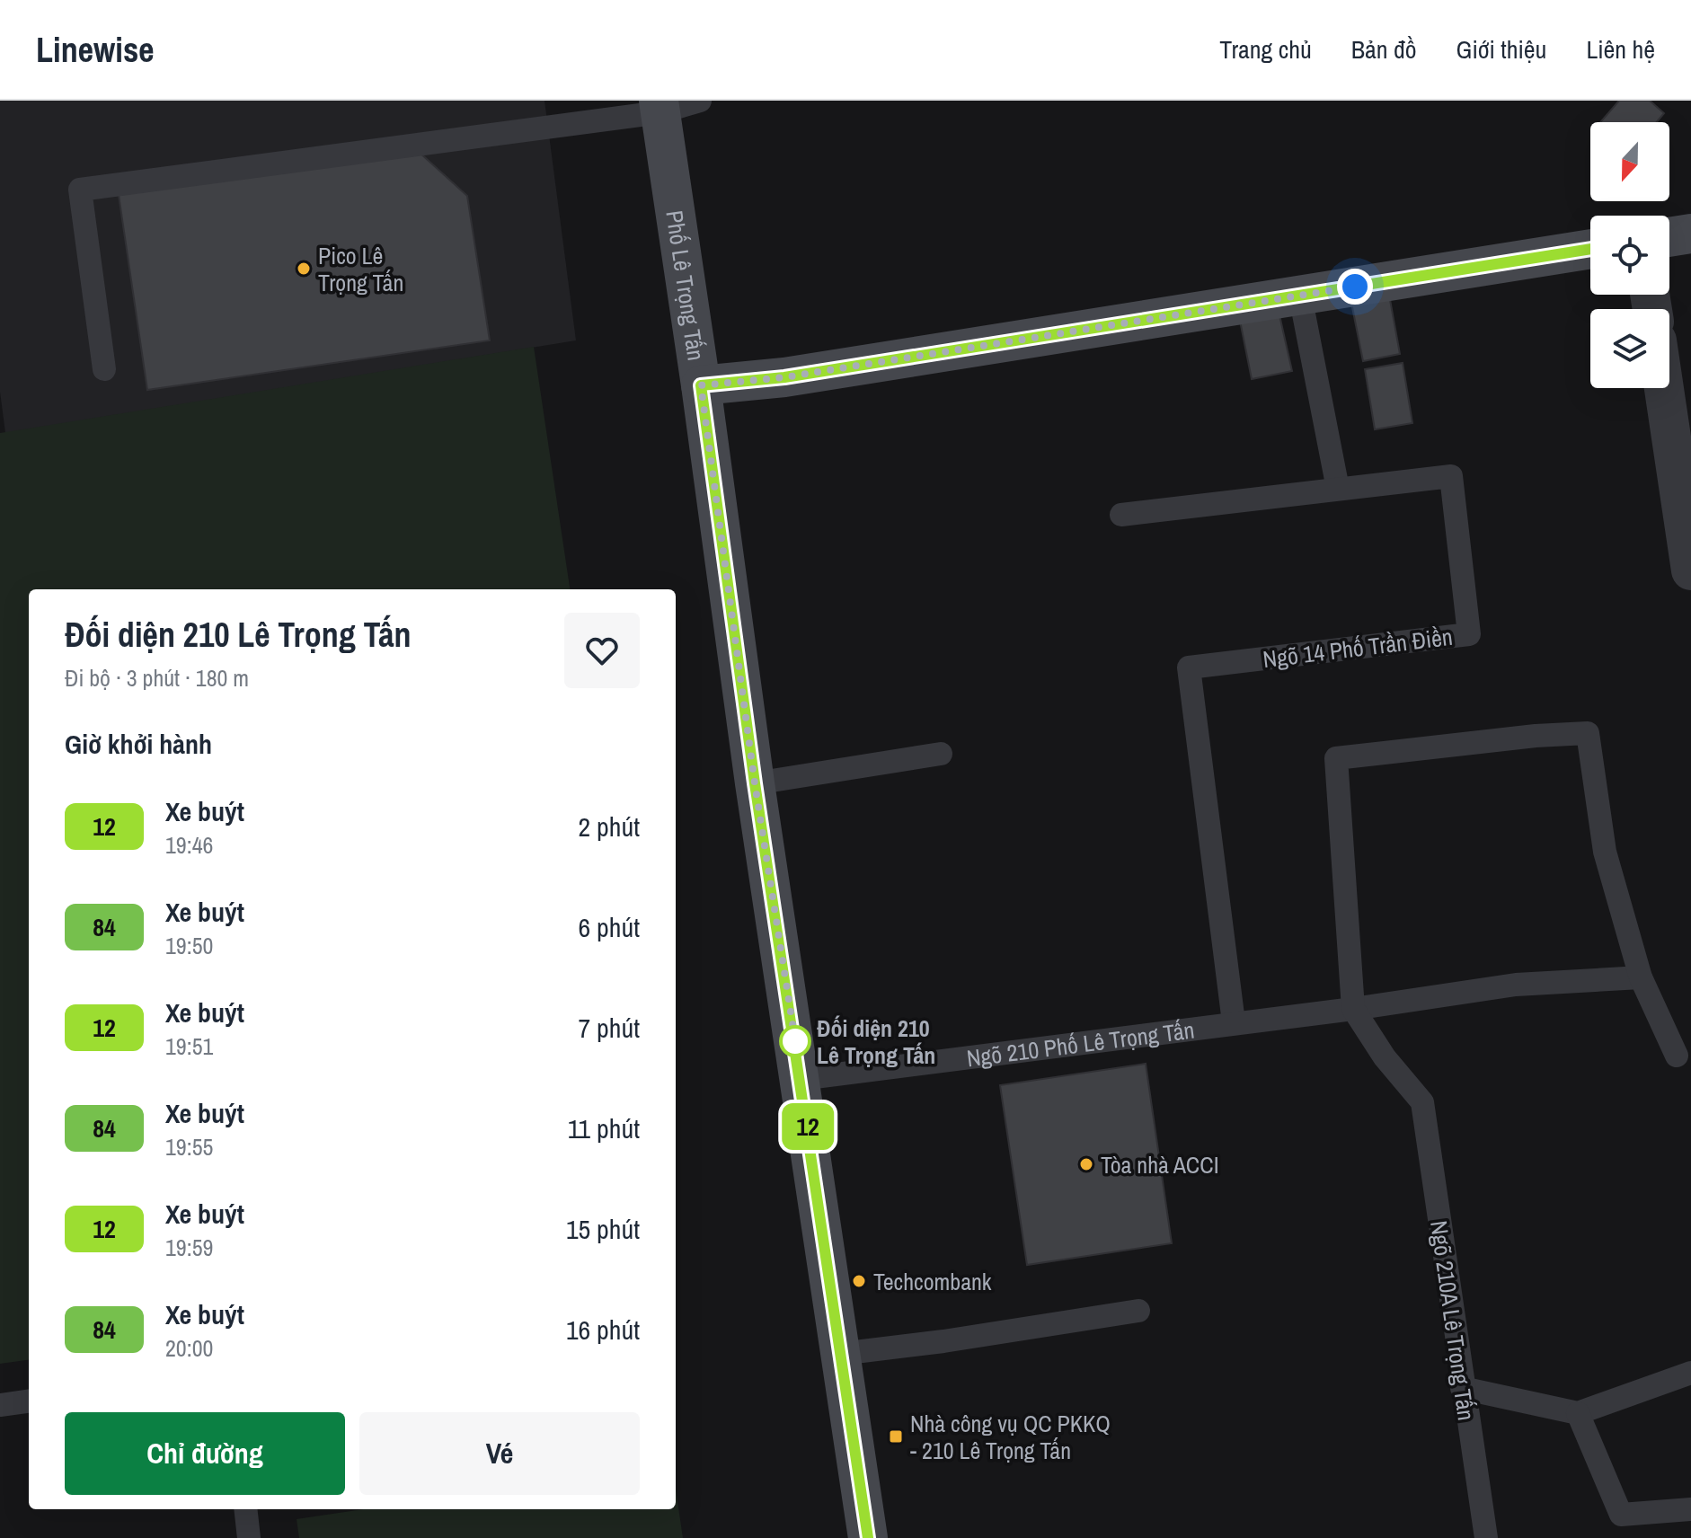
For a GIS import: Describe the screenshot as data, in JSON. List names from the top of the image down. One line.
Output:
{"streets":{"main road":["Phố Lê Trọng Tấn"],"lane":["Ngõ 14 Phố Trần Điền","Ngõ 210 Phố Lê Trọng Tấn","Ngõ 210A Lê Trọng Tấn"]},"crossings":[["Phố Lê Trọng Tấn","Ngõ 210 Phố Lê Trọng Tấn"],["Ngõ 14 Phố Trần Điền","Ngõ 210 Phố Lê Trọng Tấn"],["Ngõ 210 Phố Lê Trọng Tấn","Ngõ 210A Lê Trọng Tấn"]],"places":{"other":["Pico Lê Trọng Tấn","Đối diện 210 Lê Trọng Tấn","Tòa nhà ACCI","Techcombank"],"transit":["Nhà công vụ QC PKKQ - 210 Lê Trọng Tấn"]},"lines":["bus line 12"],"north":"bottom","page":{"header":"Linewise","nav":["Trang chủ","Bản đồ","Giới thiệu","Liên hệ"],"on_map":"12","heading":[["Đối diện 210 Lê Trọng Tấn","Đi bộ · 3 phút · 180 m"],"Giờ khởi hành"],"list":[{"mark":"12","name":"Xe buýt","note":"19:46","value":"2 phút"},{"mark":"84","name":"Xe buýt","note":"19:50","value":"6 phút"},{"mark":"12","name":"Xe buýt","note":"19:51","value":"7 phút"},{"mark":"84","name":"Xe buýt","note":"19:55","value":"11 phút"},{"mark":"12","name":"Xe buýt","note":"19:59","value":"15 phút"},{"mark":"84","name":"Xe buýt","note":"20:00","value":"16 phút"}],"buttons":["Chỉ đường","Vé"]}}
